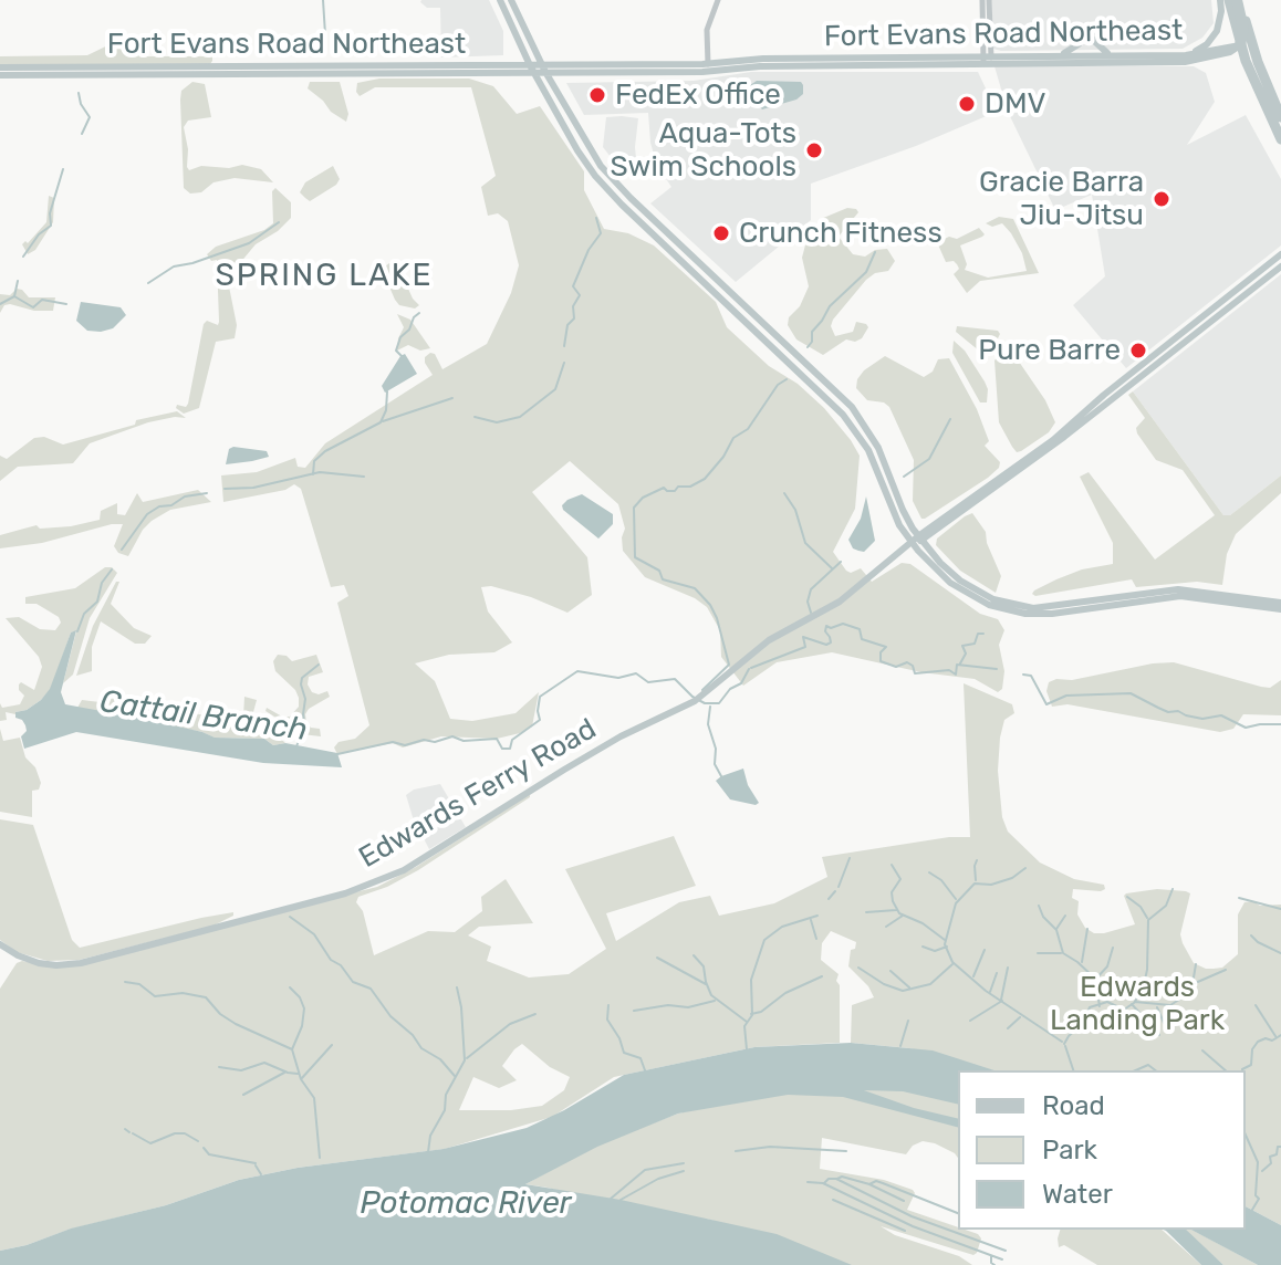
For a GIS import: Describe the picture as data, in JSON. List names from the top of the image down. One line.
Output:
{"streets":{"main road":["Fort Evans Road Northeast","Edwards Ferry Road"]},"districts":["SPRING LAKE"],"water":["Cattail Branch","Potomac River"],"parks":["Edwards Landing Park"],"places":["FedEx Office","DMV","Aqua-Tots Swim Schools","Gracie Barra Jiu-Jitsu","Crunch Fitness","Pure Barre"],"legend":["Road","Park","Water"]}
